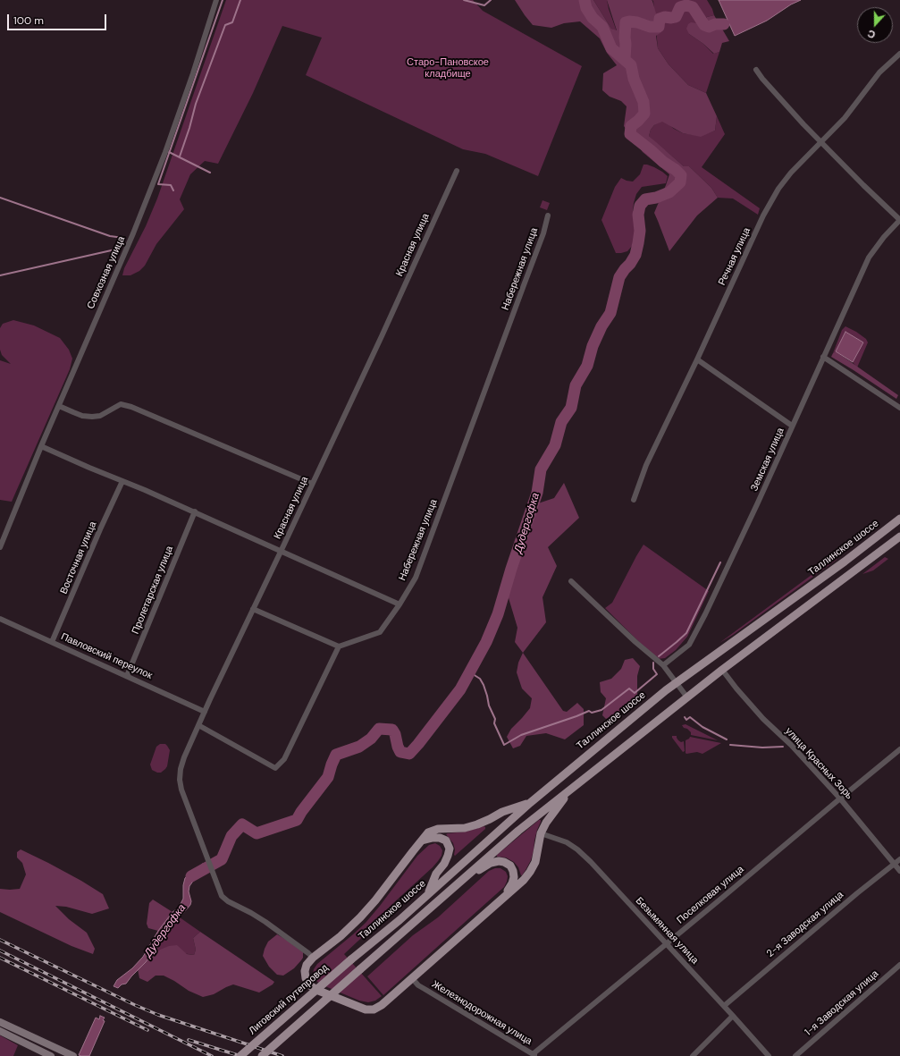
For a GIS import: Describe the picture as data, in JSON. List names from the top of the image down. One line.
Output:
{"streets":{"main road":["Таллинское шоссе","Лиговский путепровод"],"street":["Красная улица","Речная улица","Набережная улица","Совхозная улица","Земская улица","Восточная улица","Пролетарская улица","Павловский переулок","улица Красных Зорь","Поселковая улица","2-я Заводская улица","Безымянная улица","1-я Заводская улица","Железнодорожная улица"]},"crossings":[["Красная улица","Павловский переулок"],["Таллинское шоссе","Лиговский путепровод"],["Восточная улица","Павловский переулок"],["Пролетарская улица","Павловский переулок"],["улица Красных Зорь","Поселковая улица"],["улица Красных Зорь","2-я Заводская улица"],["Поселковая улица","Безымянная улица"],["Поселковая улица","Железнодорожная улица"],["2-я Заводская улица","Безымянная улица"]],"water":["Дудергофка"],"parks":["Старо-Пановское кладбище"],"scale_bar":"100 m","north":"bottom"}
